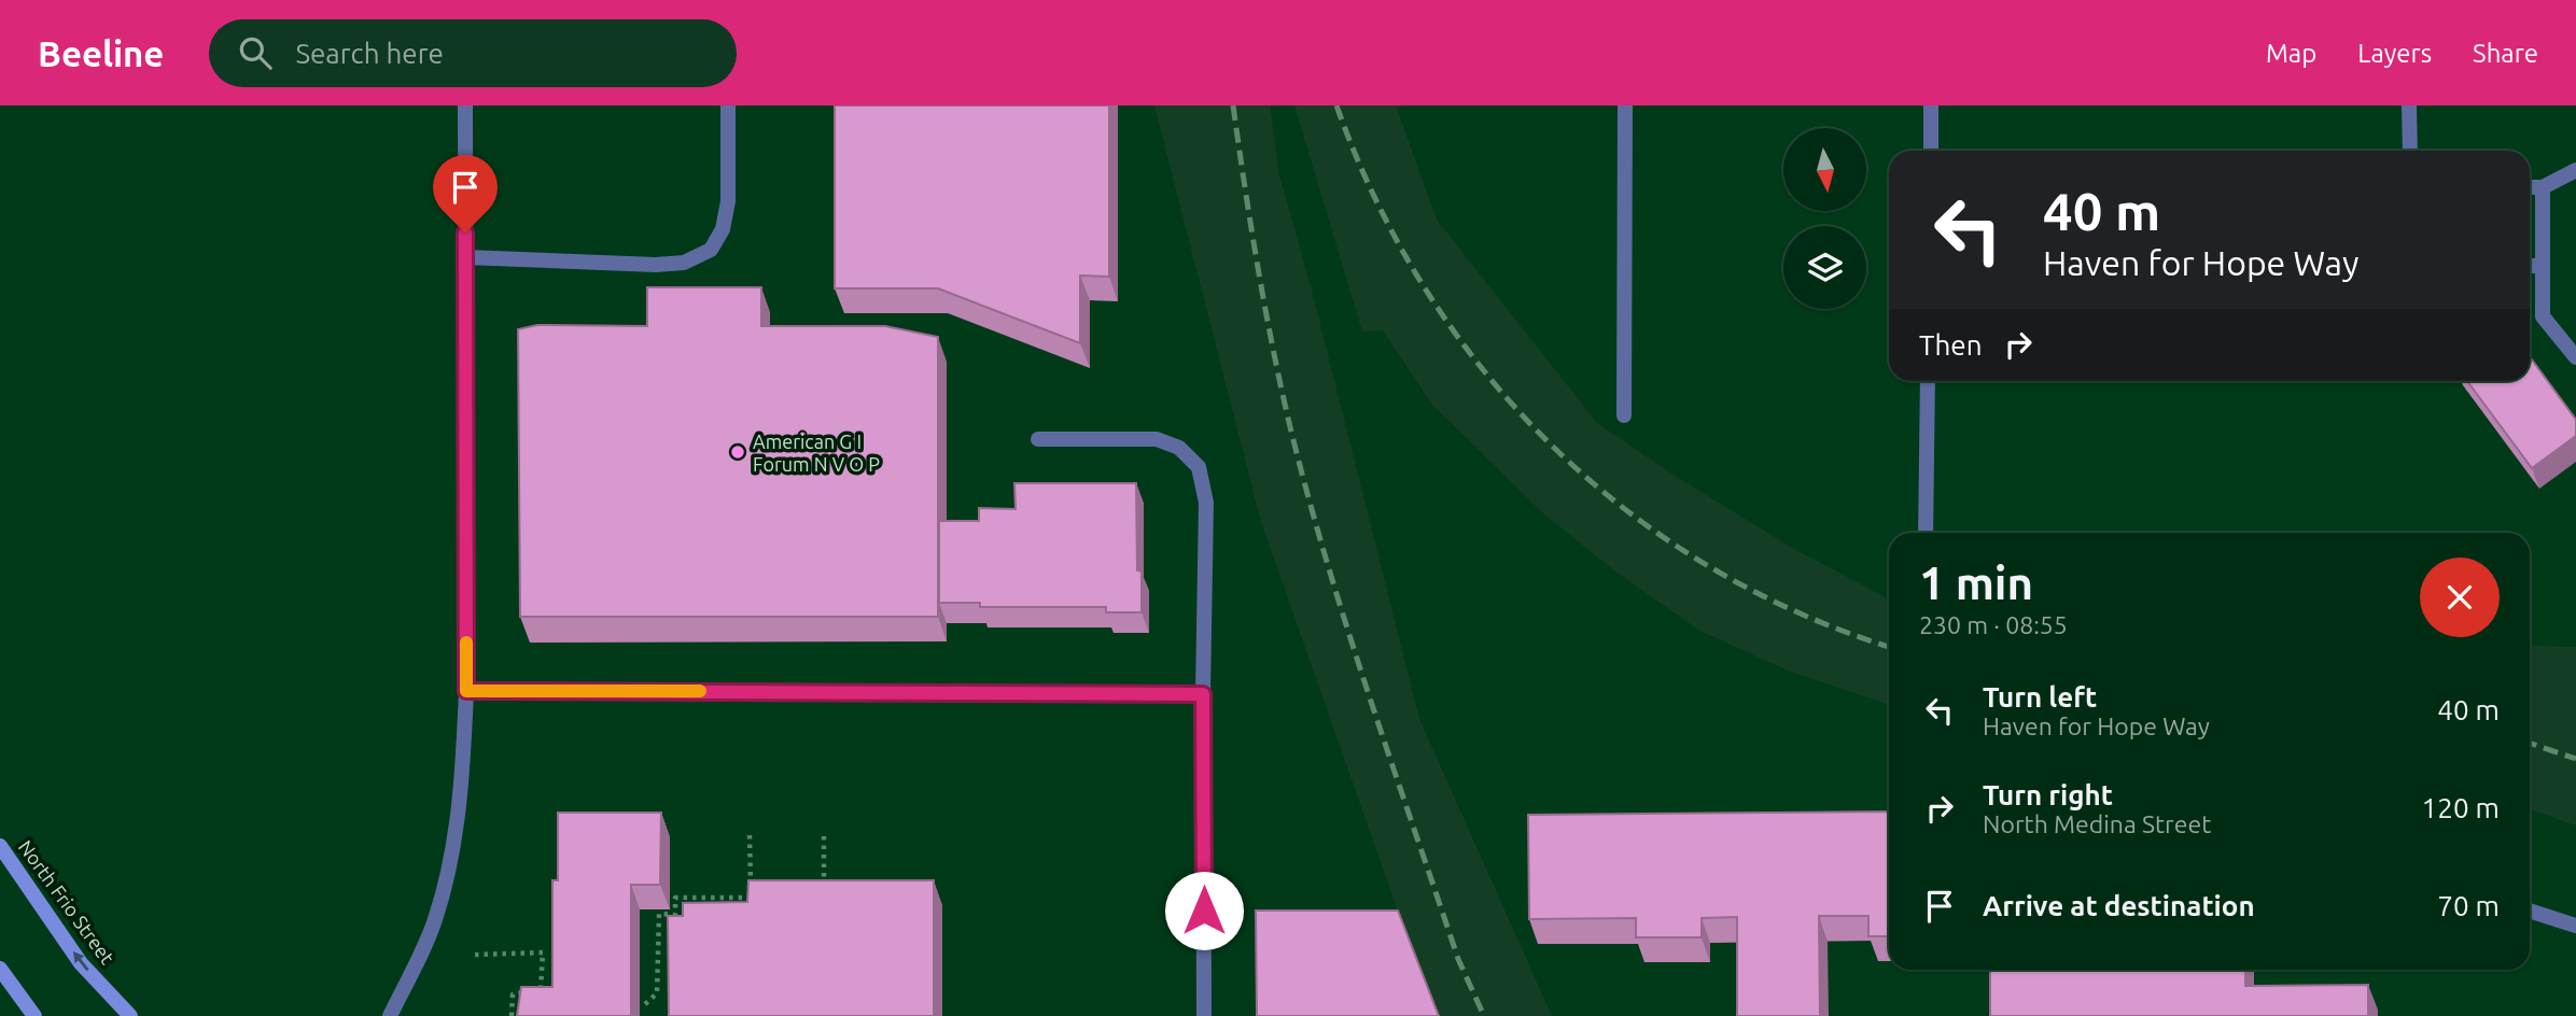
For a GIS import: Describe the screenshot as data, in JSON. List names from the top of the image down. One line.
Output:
{"streets":{"main road":["North Frio Street"]},"one_way":["North Frio Street"],"places":["American G I Forum N V O P"],"north":"bottom","page":{"header":"Beeline","search":"Search here","nav":["Map","Layers","Share"],"turn":["40 m","Haven for Hope Way"],"then":"Then","heading":["1 min","230 m · 08:55"],"list":[{"name":"Turn left","note":"Haven for Hope Way","value":"40 m"},{"name":"Turn right","note":"North Medina Street","value":"120 m"},{"name":"Arrive at destination","value":"70 m"}]}}
